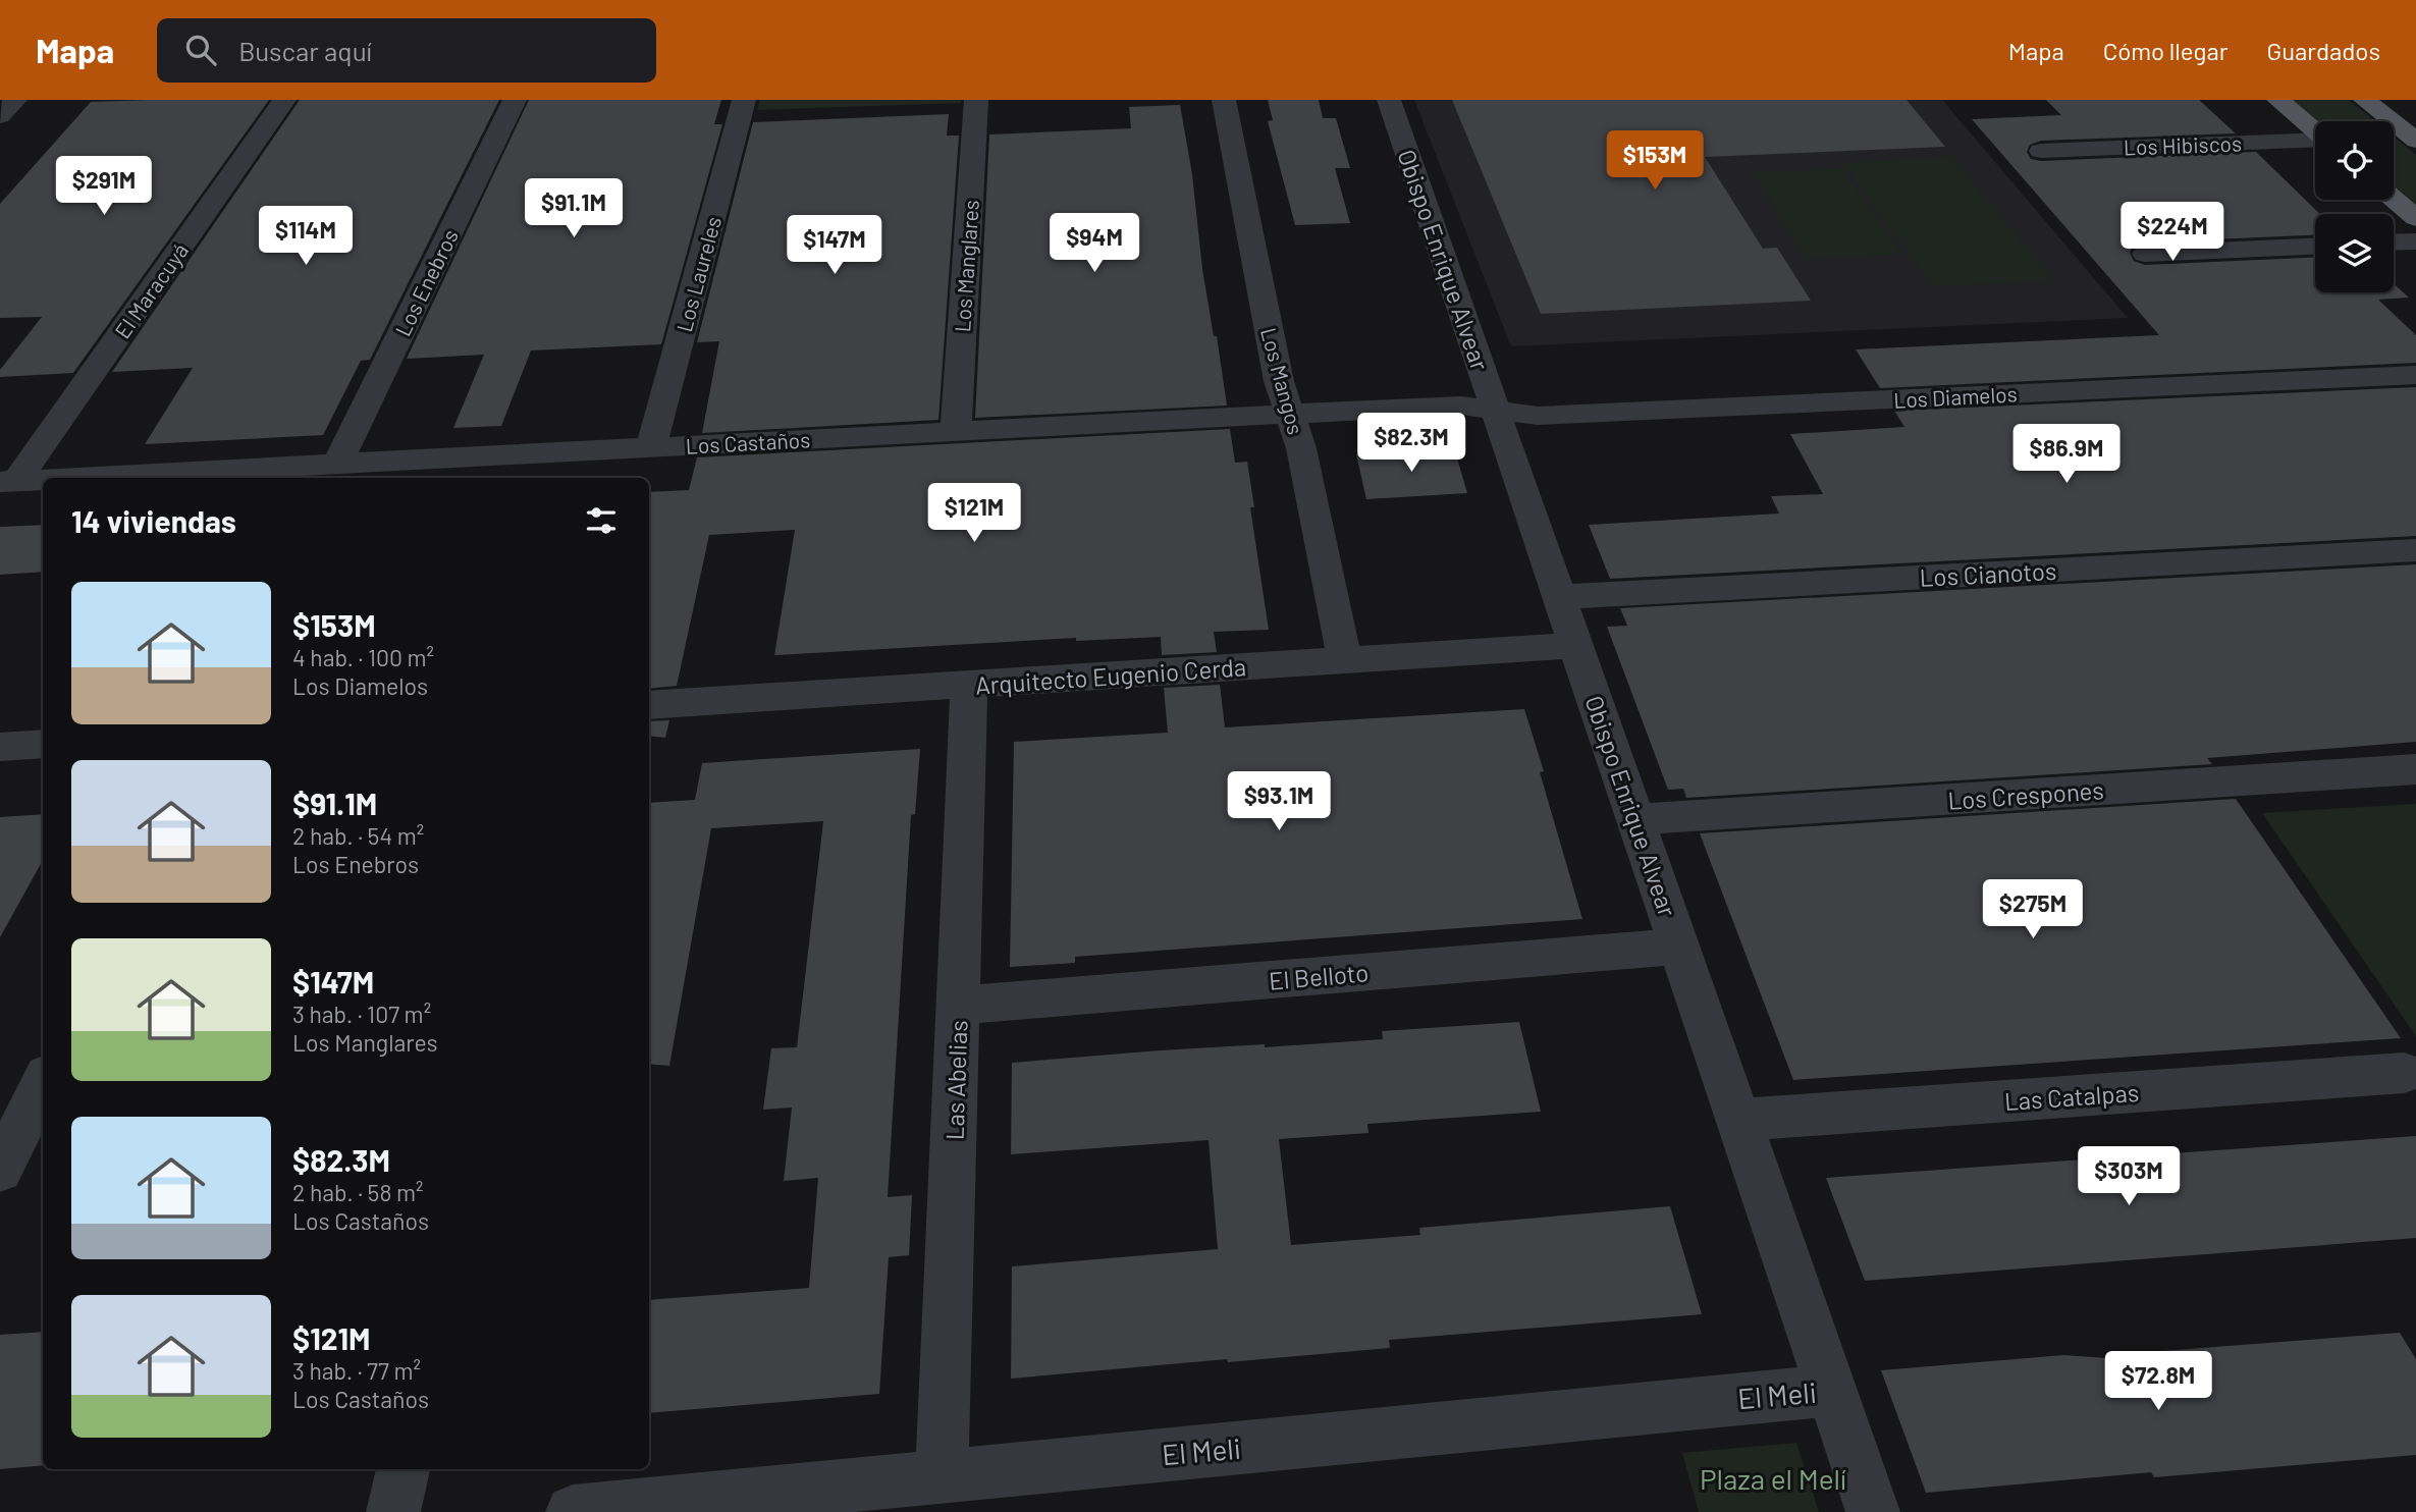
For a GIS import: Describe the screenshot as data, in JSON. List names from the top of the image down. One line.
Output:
{"streets":{"street":["Los Hibiscos","Obispo Enrique Alvear","Los Manglares","Los Laureles","Los Enebros","El Maracuyá","Los Mangos","Los Diamelos","Los Castaños","Los Cianotos","Arquitecto Eugenio Cerda","Los Crespones","El Belloto","Las Abelias","Las Catalpas","El Meli"]},"crossings":[["Obispo Enrique Alvear","Los Diamelos"],["Obispo Enrique Alvear","Los Castaños"],["Obispo Enrique Alvear","Los Cianotos"],["Obispo Enrique Alvear","Arquitecto Eugenio Cerda"],["Obispo Enrique Alvear","Los Crespones"],["Obispo Enrique Alvear","El Belloto"],["Obispo Enrique Alvear","Las Catalpas"],["Obispo Enrique Alvear","El Meli"],["Los Manglares","Los Castaños"],["Los Laureles","Los Castaños"],["Los Enebros","Los Castaños"],["El Maracuyá","Los Castaños"],["Los Mangos","Los Castaños"],["Los Mangos","Arquitecto Eugenio Cerda"],["Los Diamelos","Los Castaños"],["Arquitecto Eugenio Cerda","Las Abelias"],["El Belloto","Las Abelias"],["Las Abelias","El Meli"]],"parks":["Plaza el Melí"],"page":{"header":"Mapa","search":"Buscar aquí","nav":["Mapa","Cómo llegar","Guardados"],"price":["$153M","$291M","$91.1M","$224M","$114M","$94M","$147M","$82.3M","$86.9M","$121M","$93.1M","$275M","$303M","$72.8M"],"heading":"14 viviendas","list":[{"name":"$153M","note":"4 hab. · 100 m² · Los Diamelos"},{"name":"$91.1M","note":"2 hab. · 54 m² · Los Enebros"},{"name":"$147M","note":"3 hab. · 107 m² · Los Manglares"},{"name":"$82.3M","note":"2 hab. · 58 m² · Los Castaños"},{"name":"$121M","note":"3 hab. · 77 m² · Los Castaños"}]}}
